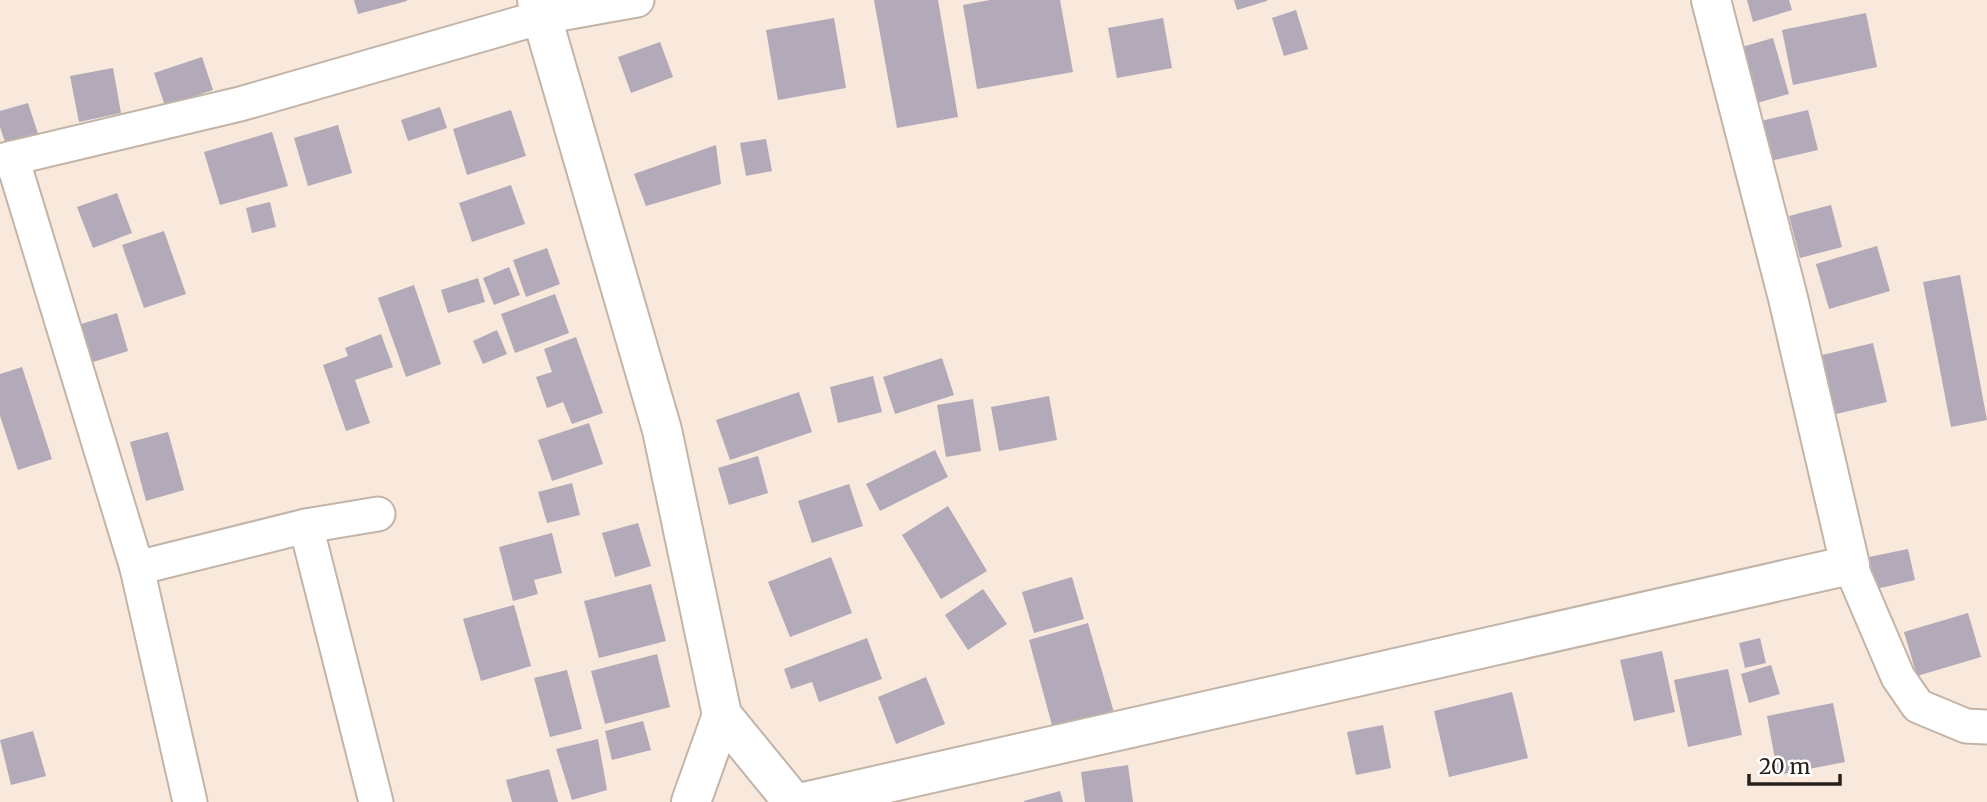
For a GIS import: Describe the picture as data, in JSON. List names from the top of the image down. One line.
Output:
{"scale_bar":"20 m"}
